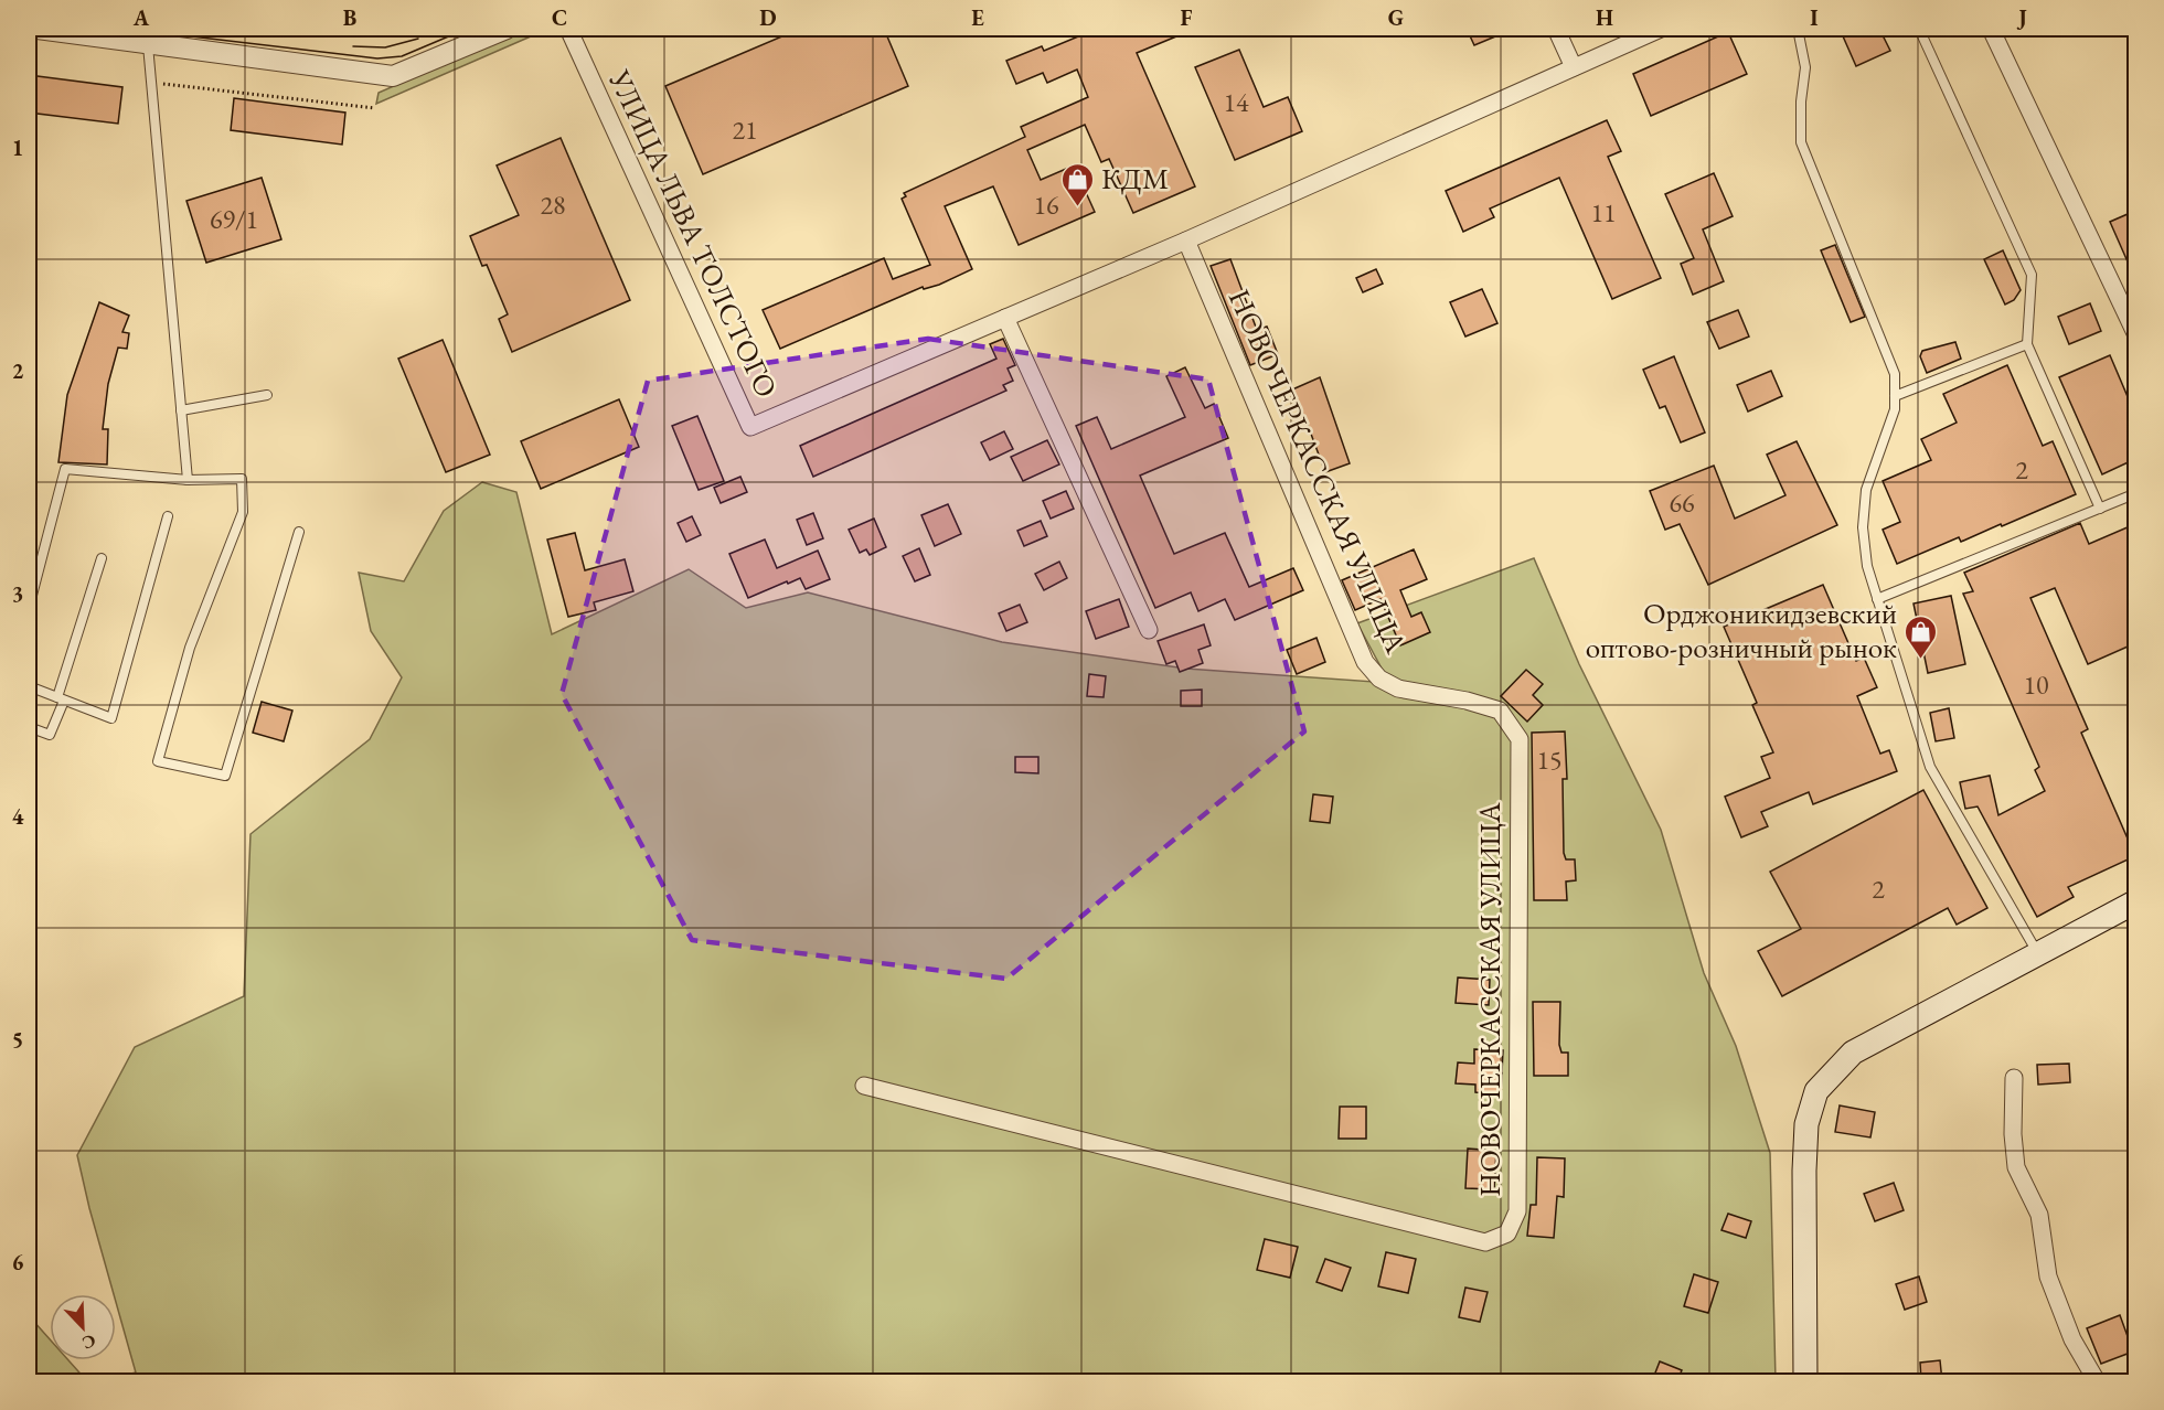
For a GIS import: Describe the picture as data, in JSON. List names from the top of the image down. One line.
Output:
{"streets":{"street":["УЛИЦА ЛЬВА ТОЛСТОГО","НОВОЧЕРКАССКАЯ УЛИЦА"]},"places":{"shop":["КДМ","Орджоникидзевский оптово-розничный рынок"]},"house_numbers":["14","21","28","16","11","69/1","2","66","10","15","2"],"north":"bottom right","grid":{"columns":["A","B","C","D","E","F","G","H","I","J"],"rows":["1","2","3","4","5","6"]}}
